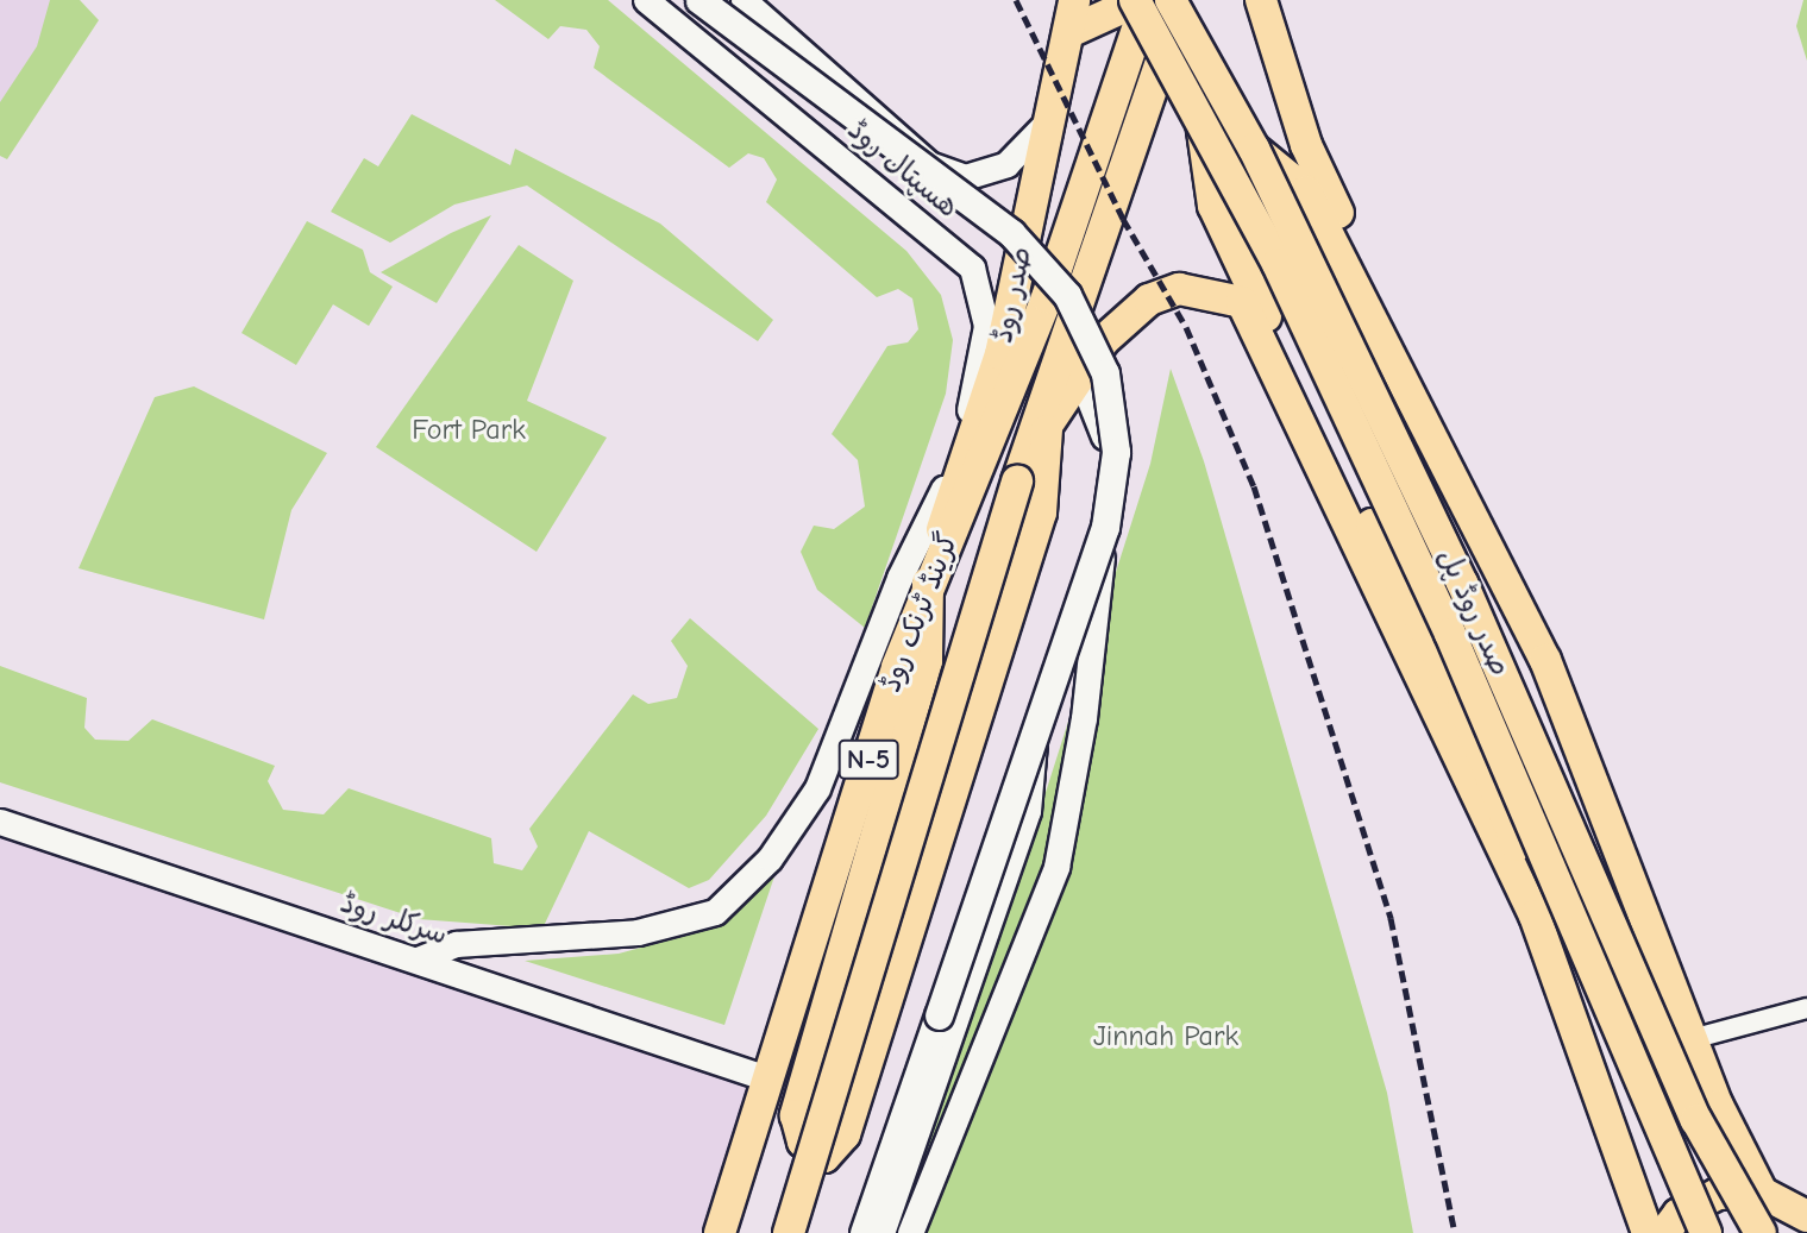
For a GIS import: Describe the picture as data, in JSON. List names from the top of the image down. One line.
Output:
{"streets":{"main road":["صدر روڈ","گرینڈ ٹرنک روڈ","صدر روڈ پل","N-5"],"street":["ھسپتال روڈ","سرکلر روڈ"]},"crossings":[["ھسپتال روڈ","صدر روڈ"],["ھسپتال روڈ","سرکلر روڈ"],["صدر روڈ","گرینڈ ٹرنک روڈ"],["گرینڈ ٹرنک روڈ","سرکلر روڈ"]],"parks":["Fort Park","Jinnah Park"]}
